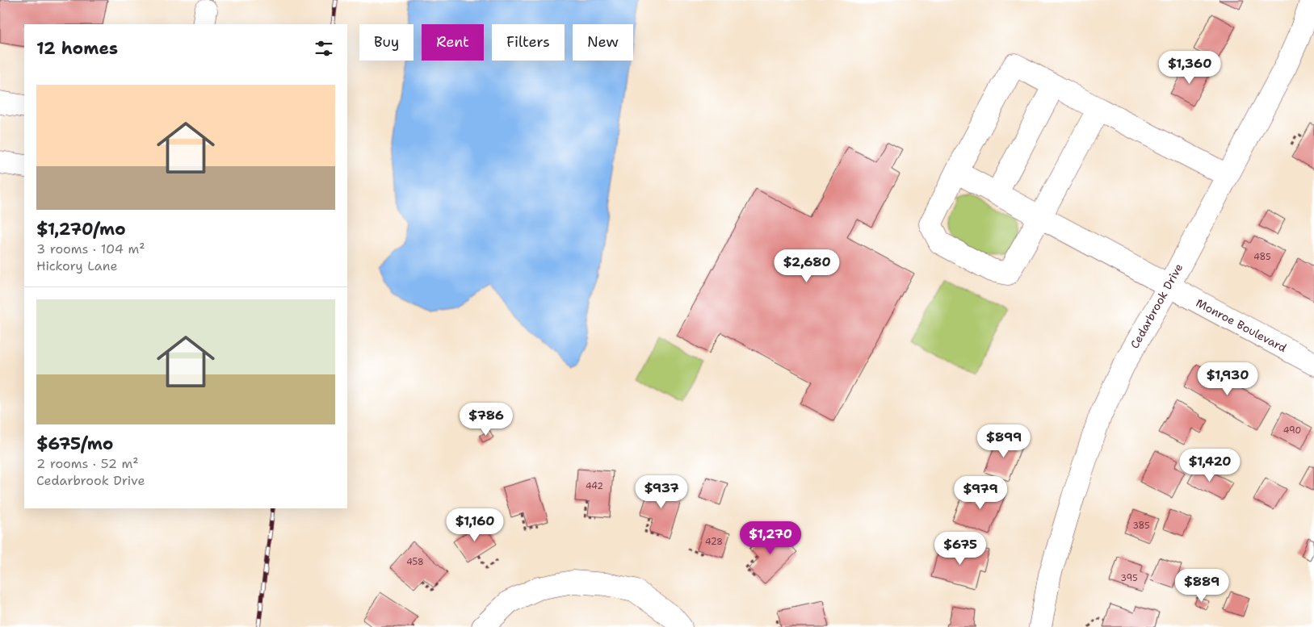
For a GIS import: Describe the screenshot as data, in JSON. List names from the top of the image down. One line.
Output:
{"streets":{"street":["Cedarbrook Drive","Monroe Boulevard"]},"crossings":[["Cedarbrook Drive","Monroe Boulevard"]],"house_numbers":["485","490","442","385","428","458","395"],"page":{"chip":["Buy","Rent","Filters","New"],"heading":"12 homes","price":["$1,360","$2,680","$1,930","$786","$899","$1,420","$937","$979","$1,160","$1,270","$675","$889"],"list":[{"name":"$1,270/mo","note":"3 rooms · 104 m² · Hickory Lane"},{"name":"$675/mo","note":"2 rooms · 52 m² · Cedarbrook Drive"}]}}
